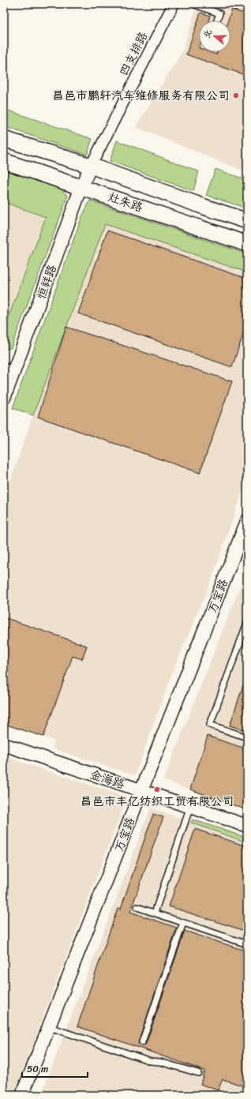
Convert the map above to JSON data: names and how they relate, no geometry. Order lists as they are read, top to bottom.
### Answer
{
  "streets": {
    "main road": ["灶朱路"],
    "street": [
      "四支排路",
      "恒祥路",
      "万宝路",
      "金海路"
    ]
  },
  "crossings": [
    ["四支排路", "灶朱路"],
    ["四支排路", "恒祥路"],
    ["灶朱路", "恒祥路"],
    ["万宝路", "金海路"]
  ],
  "places": ["昌邑市鹏轩汽车维修服务有限公司", "昌邑市丰亿纺织工贸有限公司"],
  "scale_bar": "50 m",
  "north": "left"
}
